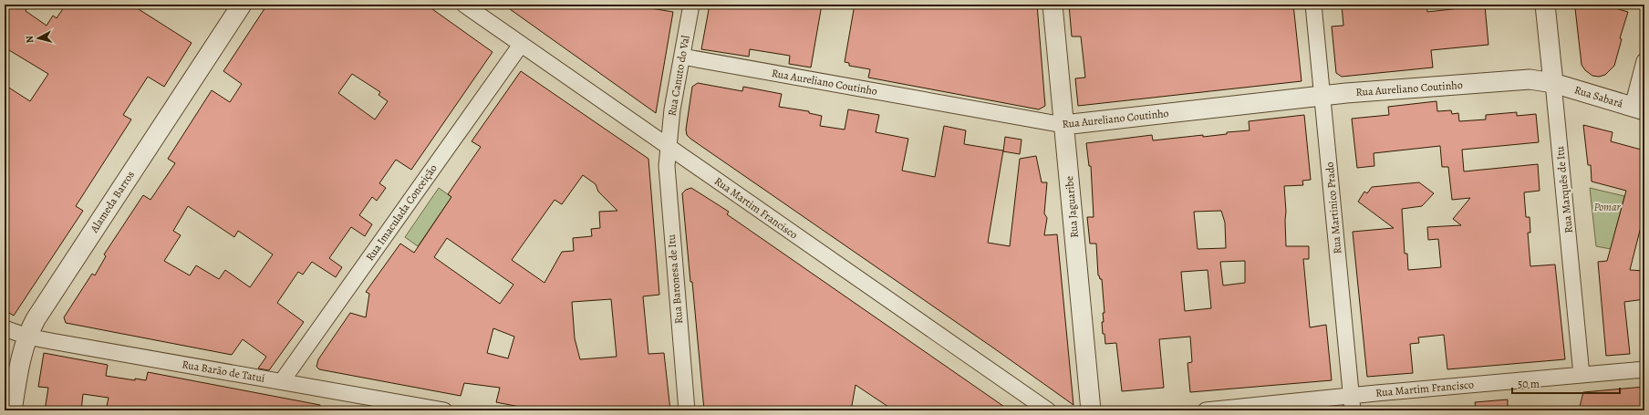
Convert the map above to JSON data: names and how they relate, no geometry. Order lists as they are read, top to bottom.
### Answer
{
  "streets": {
    "street": [
      "Rua Canuto do Val",
      "Rua Aureliano Coutinho",
      "Rua Sabará",
      "Rua Marquês de Itu",
      "Alameda Barros",
      "Rua Jaguaribe",
      "Rua Martim Francisco",
      "Rua Martinico Prado",
      "Rua Imaculada Conceição",
      "Rua Baronesa de Itu",
      "Rua Barão de Tatuí"
    ]
  },
  "crossings": [
    ["Rua Canuto do Val", "Rua Aureliano Coutinho"],
    ["Rua Canuto do Val", "Rua Martim Francisco"],
    ["Rua Canuto do Val", "Rua Baronesa de Itu"],
    ["Rua Aureliano Coutinho", "Rua Sabará"],
    ["Rua Aureliano Coutinho", "Rua Marquês de Itu"],
    ["Rua Aureliano Coutinho", "Rua Jaguaribe"],
    ["Rua Aureliano Coutinho", "Rua Martinico Prado"],
    ["Rua Sabará", "Rua Marquês de Itu"],
    ["Rua Marquês de Itu", "Rua Martim Francisco"],
    ["Alameda Barros", "Rua Barão de Tatuí"],
    ["Rua Martim Francisco", "Rua Martinico Prado"],
    ["Rua Martim Francisco", "Rua Imaculada Conceição"],
    ["Rua Martim Francisco", "Rua Baronesa de Itu"],
    ["Rua Imaculada Conceição", "Rua Barão de Tatuí"]
  ],
  "parks": ["Pomar"],
  "scale_bar": "50 m",
  "north": "left"
}
